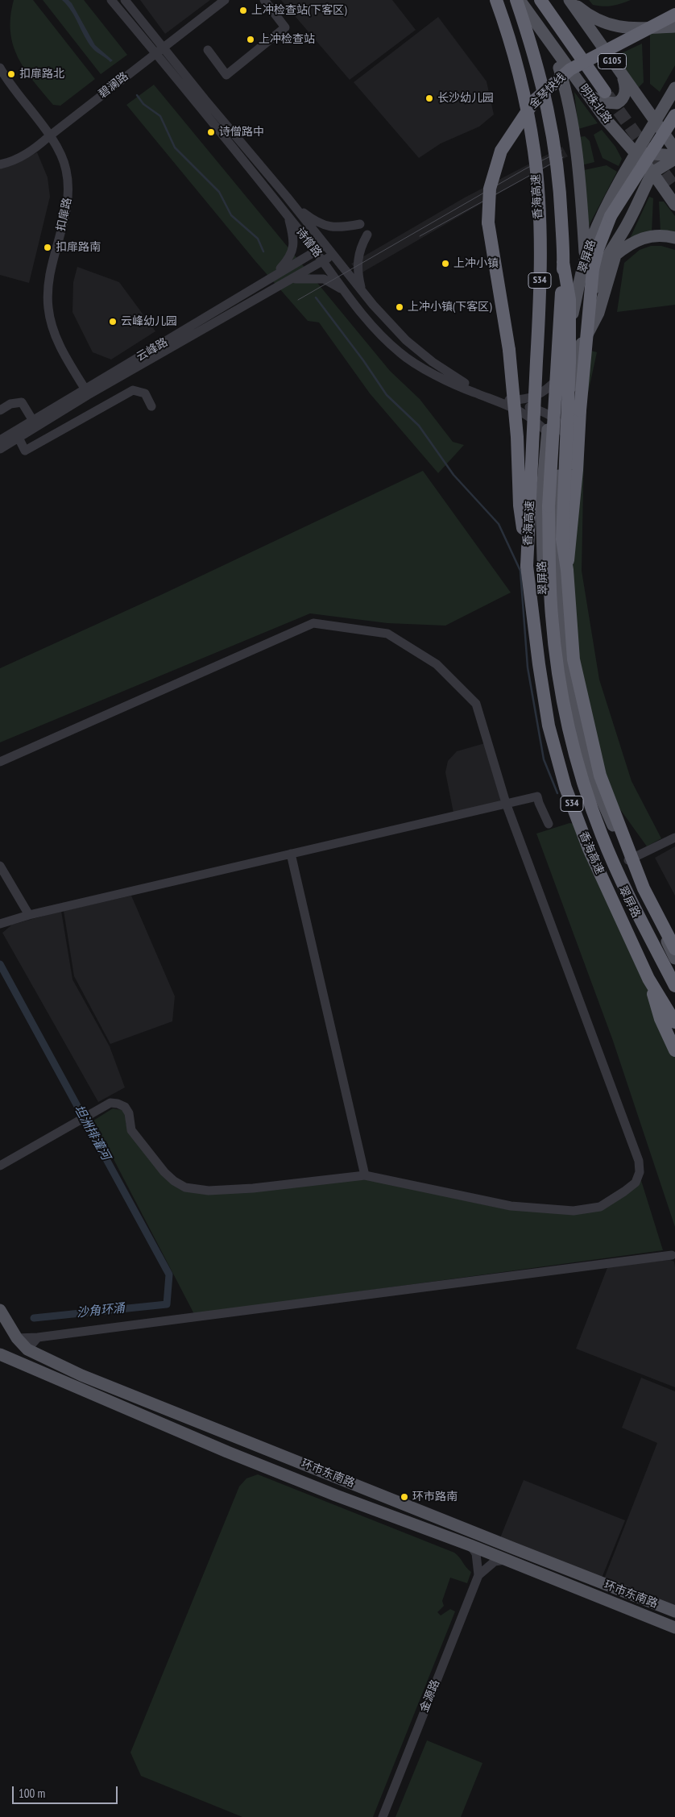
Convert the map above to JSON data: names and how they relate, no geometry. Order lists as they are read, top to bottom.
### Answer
{
  "streets": {
    "highway": [
      "G105",
      "金琴快线",
      "明珠北路",
      "香海高速",
      "S34"
    ],
    "main road": ["翠屏路", "环市东南路"],
    "street": [
      "碧澜路",
      "扣扉路",
      "诗僧路",
      "云峰路",
      "金源路"
    ]
  },
  "crossings": [
    ["G105", "翠屏路"],
    ["碧澜路", "扣扉路"],
    ["碧澜路", "诗僧路"],
    ["金琴快线", "香海高速"],
    ["明珠北路", "香海高速"],
    ["明珠北路", "翠屏路"],
    ["扣扉路", "云峰路"],
    ["诗僧路", "翠屏路"],
    ["诗僧路", "云峰路"]
  ],
  "water": ["坦洲排灌河", "沙角环涌"],
  "places": [
    "上冲检查站(下客区)",
    "上冲检查站",
    "扣扉路北",
    "长沙幼儿园",
    "诗僧路中",
    "扣扉路南",
    "上冲小镇",
    "上冲小镇(下客区)",
    "云峰幼儿园",
    "环市路南"
  ],
  "scale_bar": "100 m"
}
